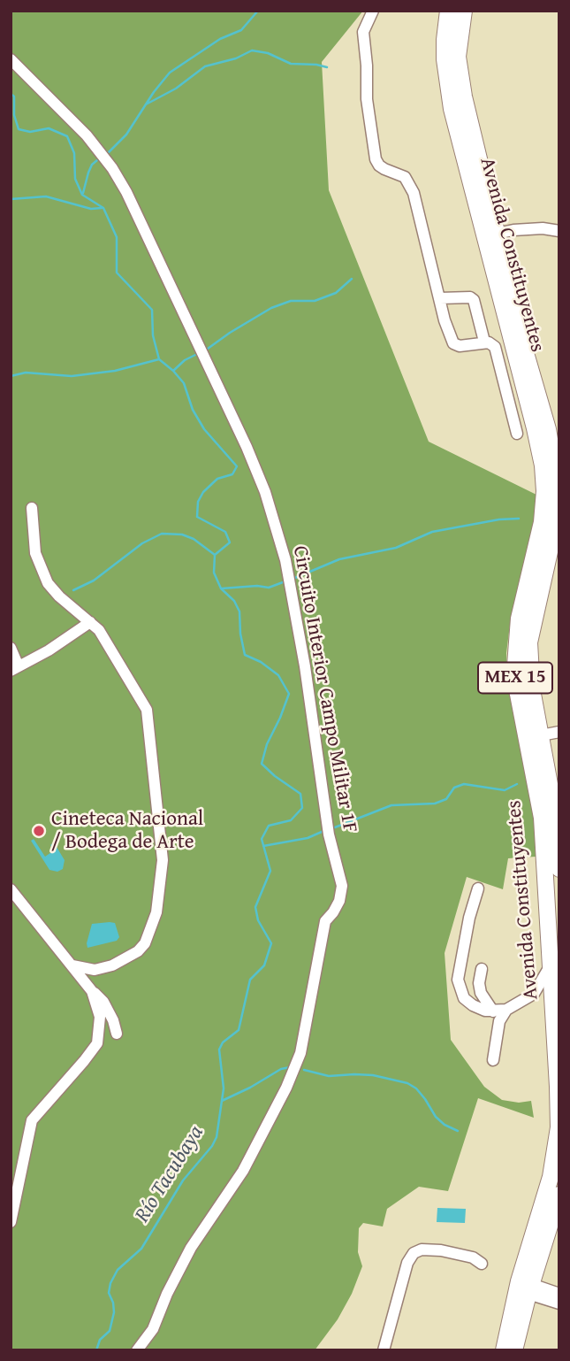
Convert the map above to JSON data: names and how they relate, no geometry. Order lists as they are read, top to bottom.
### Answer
{
  "streets": {
    "highway": ["Avenida Constituyentes", "MEX 15"],
    "street": ["Circuito Interior Campo Militar 1F"]
  },
  "water": ["Río Tacubaya"],
  "places": ["Cineteca Nacional / Bodega de Arte"]
}
